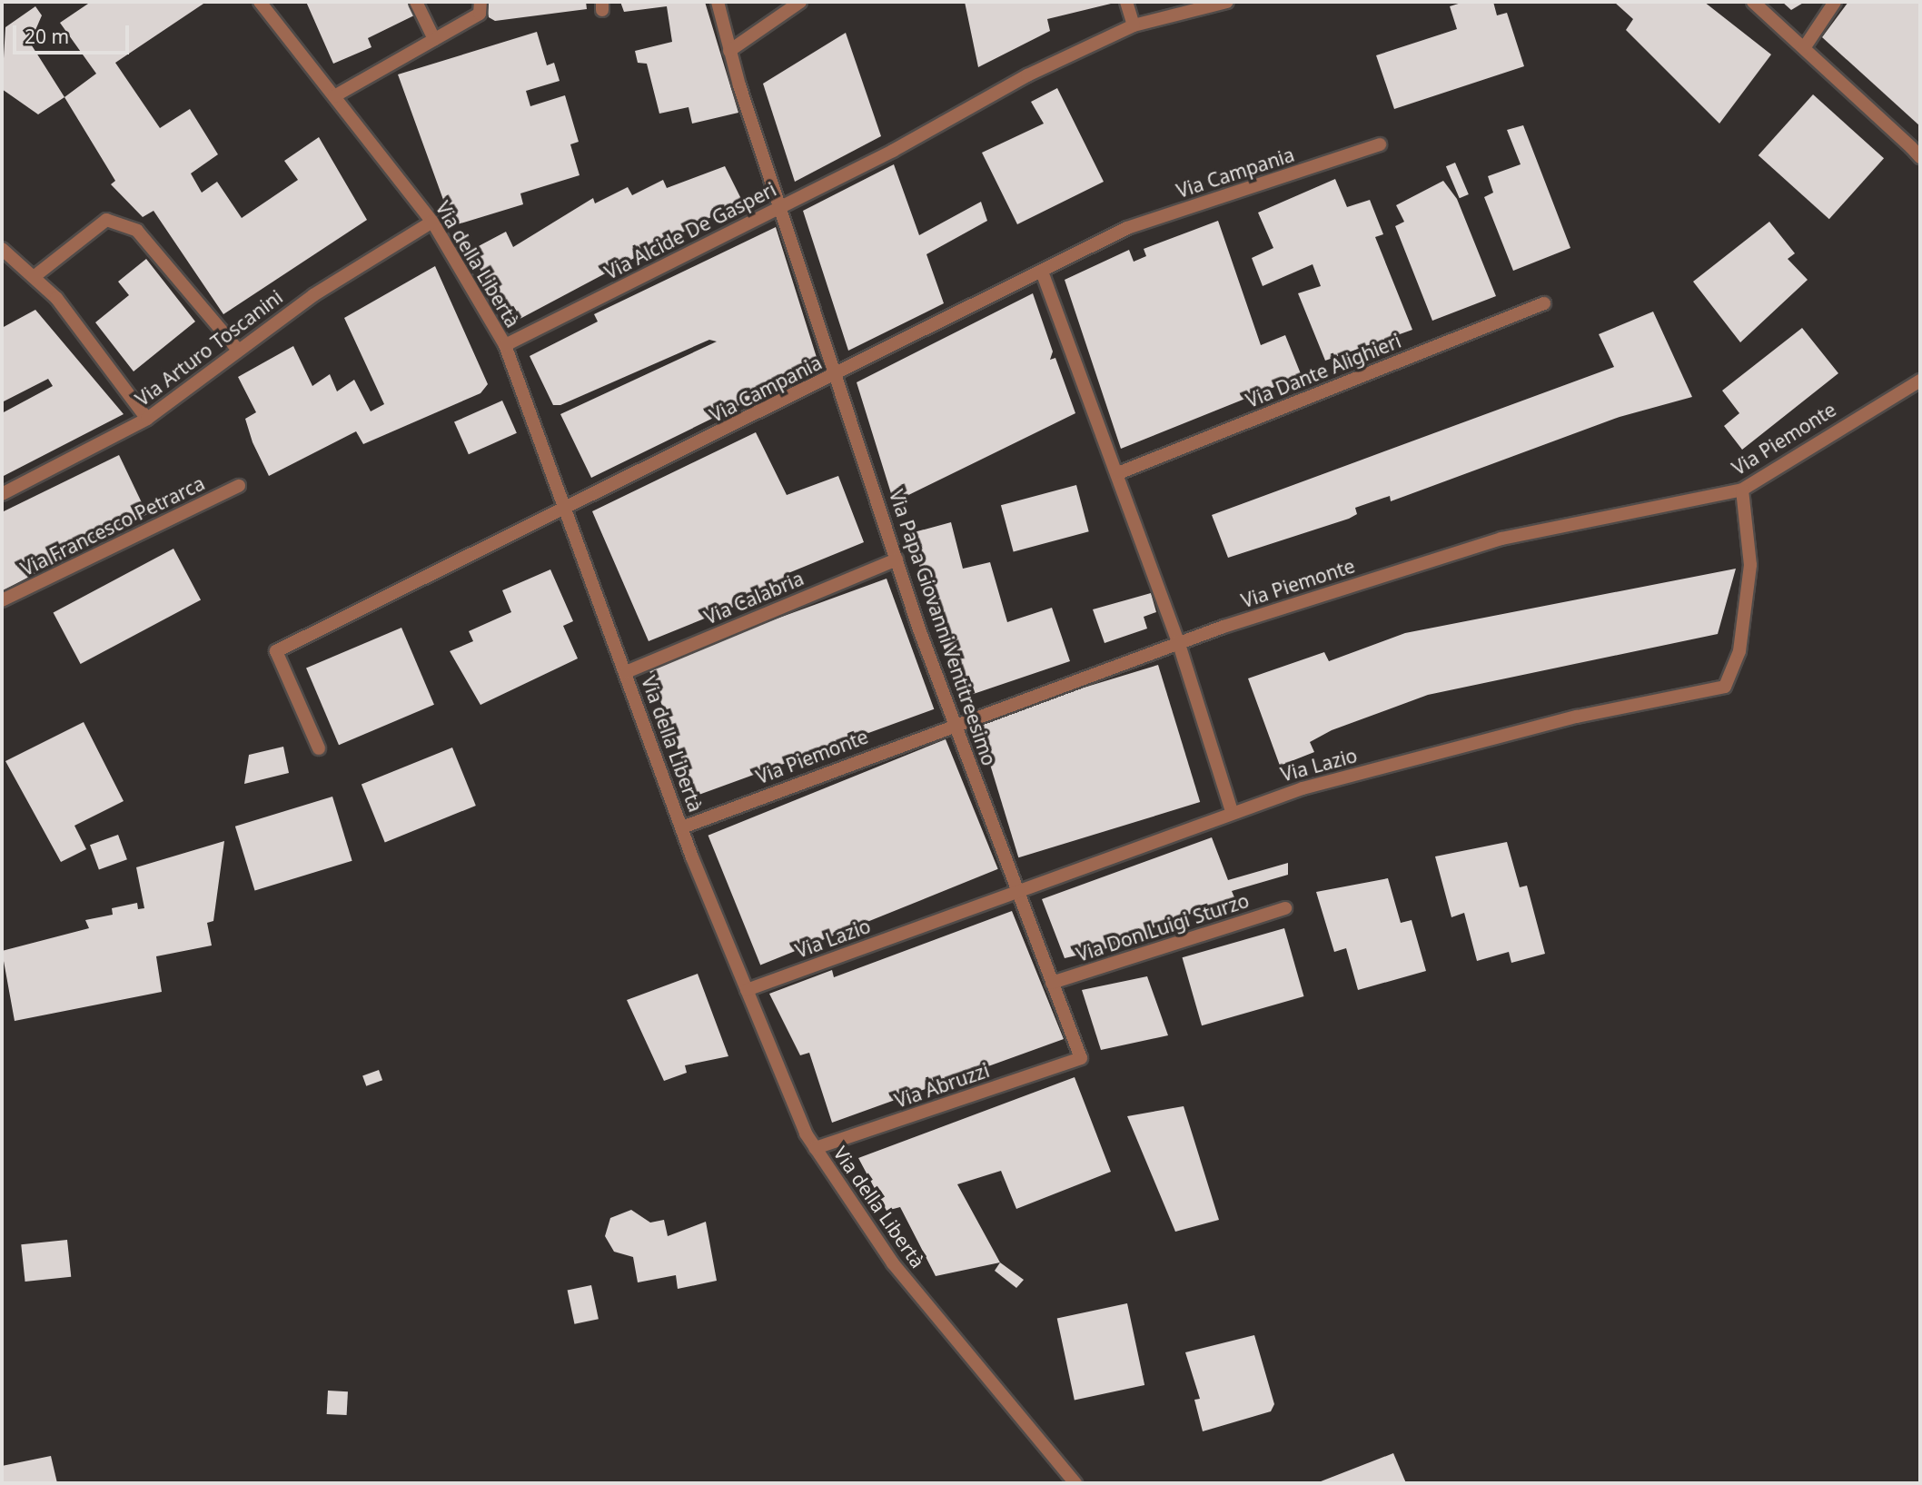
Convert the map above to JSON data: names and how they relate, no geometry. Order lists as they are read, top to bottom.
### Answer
{
  "streets": {
    "street": [
      "Via Campania",
      "Via Alcide De Gasperi",
      "Via della Libertà",
      "Via Arturo Toscanini",
      "Via Dante Alighieri",
      "Via Piemonte",
      "Via Francesco Petrarca",
      "Via Calabria",
      "Via Papa Giovanni Ventitreesimo",
      "Via Lazio",
      "Via Don Luigi Sturzo",
      "Via Abruzzi"
    ]
  },
  "crossings": [
    ["Via Campania", "Via della Libertà"],
    ["Via Campania", "Via Papa Giovanni Ventitreesimo"],
    ["Via Alcide De Gasperi", "Via della Libertà"],
    ["Via Alcide De Gasperi", "Via Papa Giovanni Ventitreesimo"],
    ["Via della Libertà", "Via Arturo Toscanini"],
    ["Via della Libertà", "Via Piemonte"],
    ["Via della Libertà", "Via Calabria"],
    ["Via della Libertà", "Via Lazio"],
    ["Via della Libertà", "Via Abruzzi"],
    ["Via Piemonte", "Via Papa Giovanni Ventitreesimo"],
    ["Via Piemonte", "Via Lazio"],
    ["Via Calabria", "Via Papa Giovanni Ventitreesimo"],
    ["Via Papa Giovanni Ventitreesimo", "Via Lazio"],
    ["Via Papa Giovanni Ventitreesimo", "Via Don Luigi Sturzo"],
    ["Via Papa Giovanni Ventitreesimo", "Via Abruzzi"]
  ],
  "scale_bar": "20 m"
}
